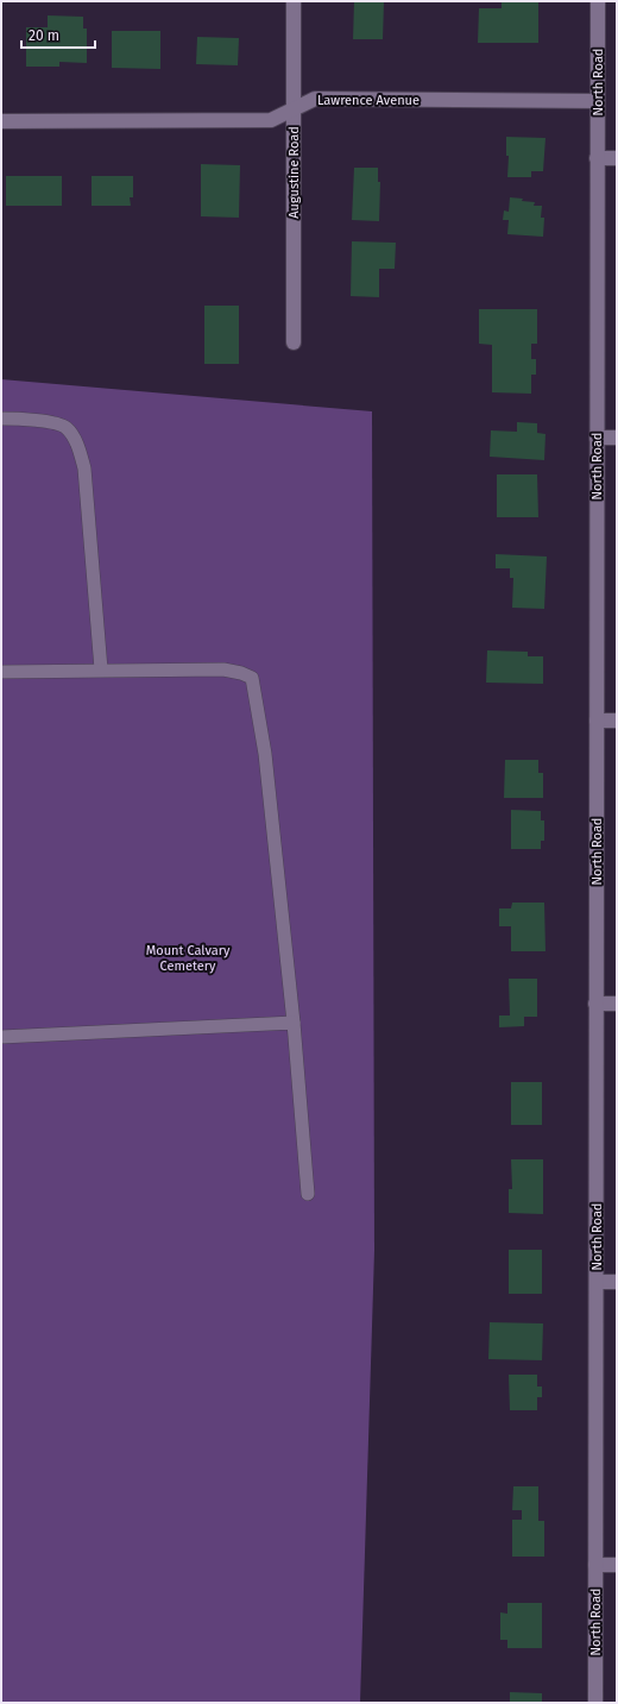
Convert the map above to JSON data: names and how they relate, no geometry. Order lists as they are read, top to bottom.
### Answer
{
  "streets": {
    "street": ["North Road", "Lawrence Avenue", "Augustine Road"]
  },
  "crossings": [
    ["North Road", "Lawrence Avenue"],
    ["Lawrence Avenue", "Augustine Road"]
  ],
  "parks": ["Mount Calvary Cemetery"],
  "scale_bar": "20 m"
}
